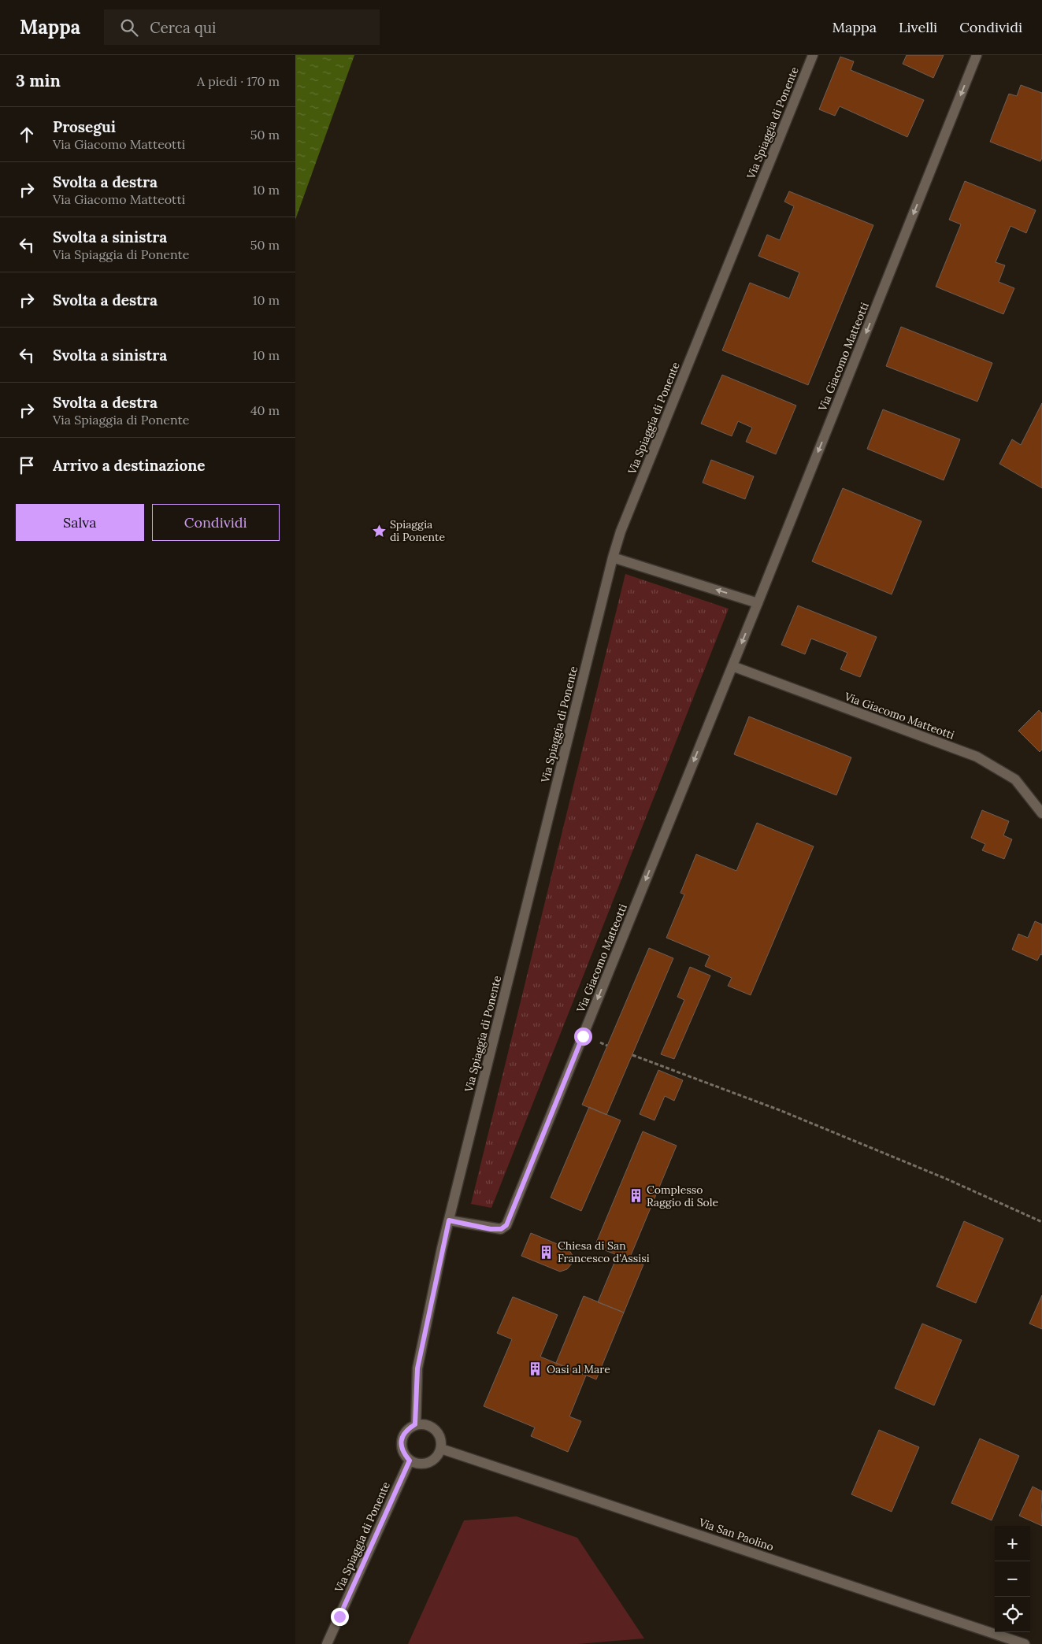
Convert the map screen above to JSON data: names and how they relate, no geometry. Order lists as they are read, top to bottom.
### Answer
{
  "streets": {
    "street": ["Via Spiaggia di Ponente", "Via Giacomo Matteotti", "Via San Paolino"]
  },
  "crossings": [
    ["Via Spiaggia di Ponente", "Via Giacomo Matteotti"],
    ["Via Spiaggia di Ponente", "Via San Paolino"]
  ],
  "one_way": ["Via Giacomo Matteotti"],
  "places": {
    "place": ["Spiaggia di Ponente"],
    "building": ["Complesso Raggio di Sole", "Chiesa di San Francesco d'Assisi", "Oasi al Mare"]
  },
  "page": {
    "header": "Mappa",
    "search": "Cerca qui",
    "nav": ["Mappa", "Livelli", "Condividi"],
    "heading": ["3 min", "A piedi · 170 m"],
    "list": [
      ["Prosegui", "Via Giacomo Matteotti", "50 m"],
      ["Svolta a destra", "Via Giacomo Matteotti", "10 m"],
      ["Svolta a sinistra", "Via Spiaggia di Ponente", "50 m"],
      ["Svolta a destra", "10 m"],
      ["Svolta a sinistra", "10 m"],
      ["Svolta a destra", "Via Spiaggia di Ponente", "40 m"],
      "Arrivo a destinazione"
    ],
    "buttons": ["Salva", "Condividi"],
    "map_buttons": ["+", "−"]
  }
}
